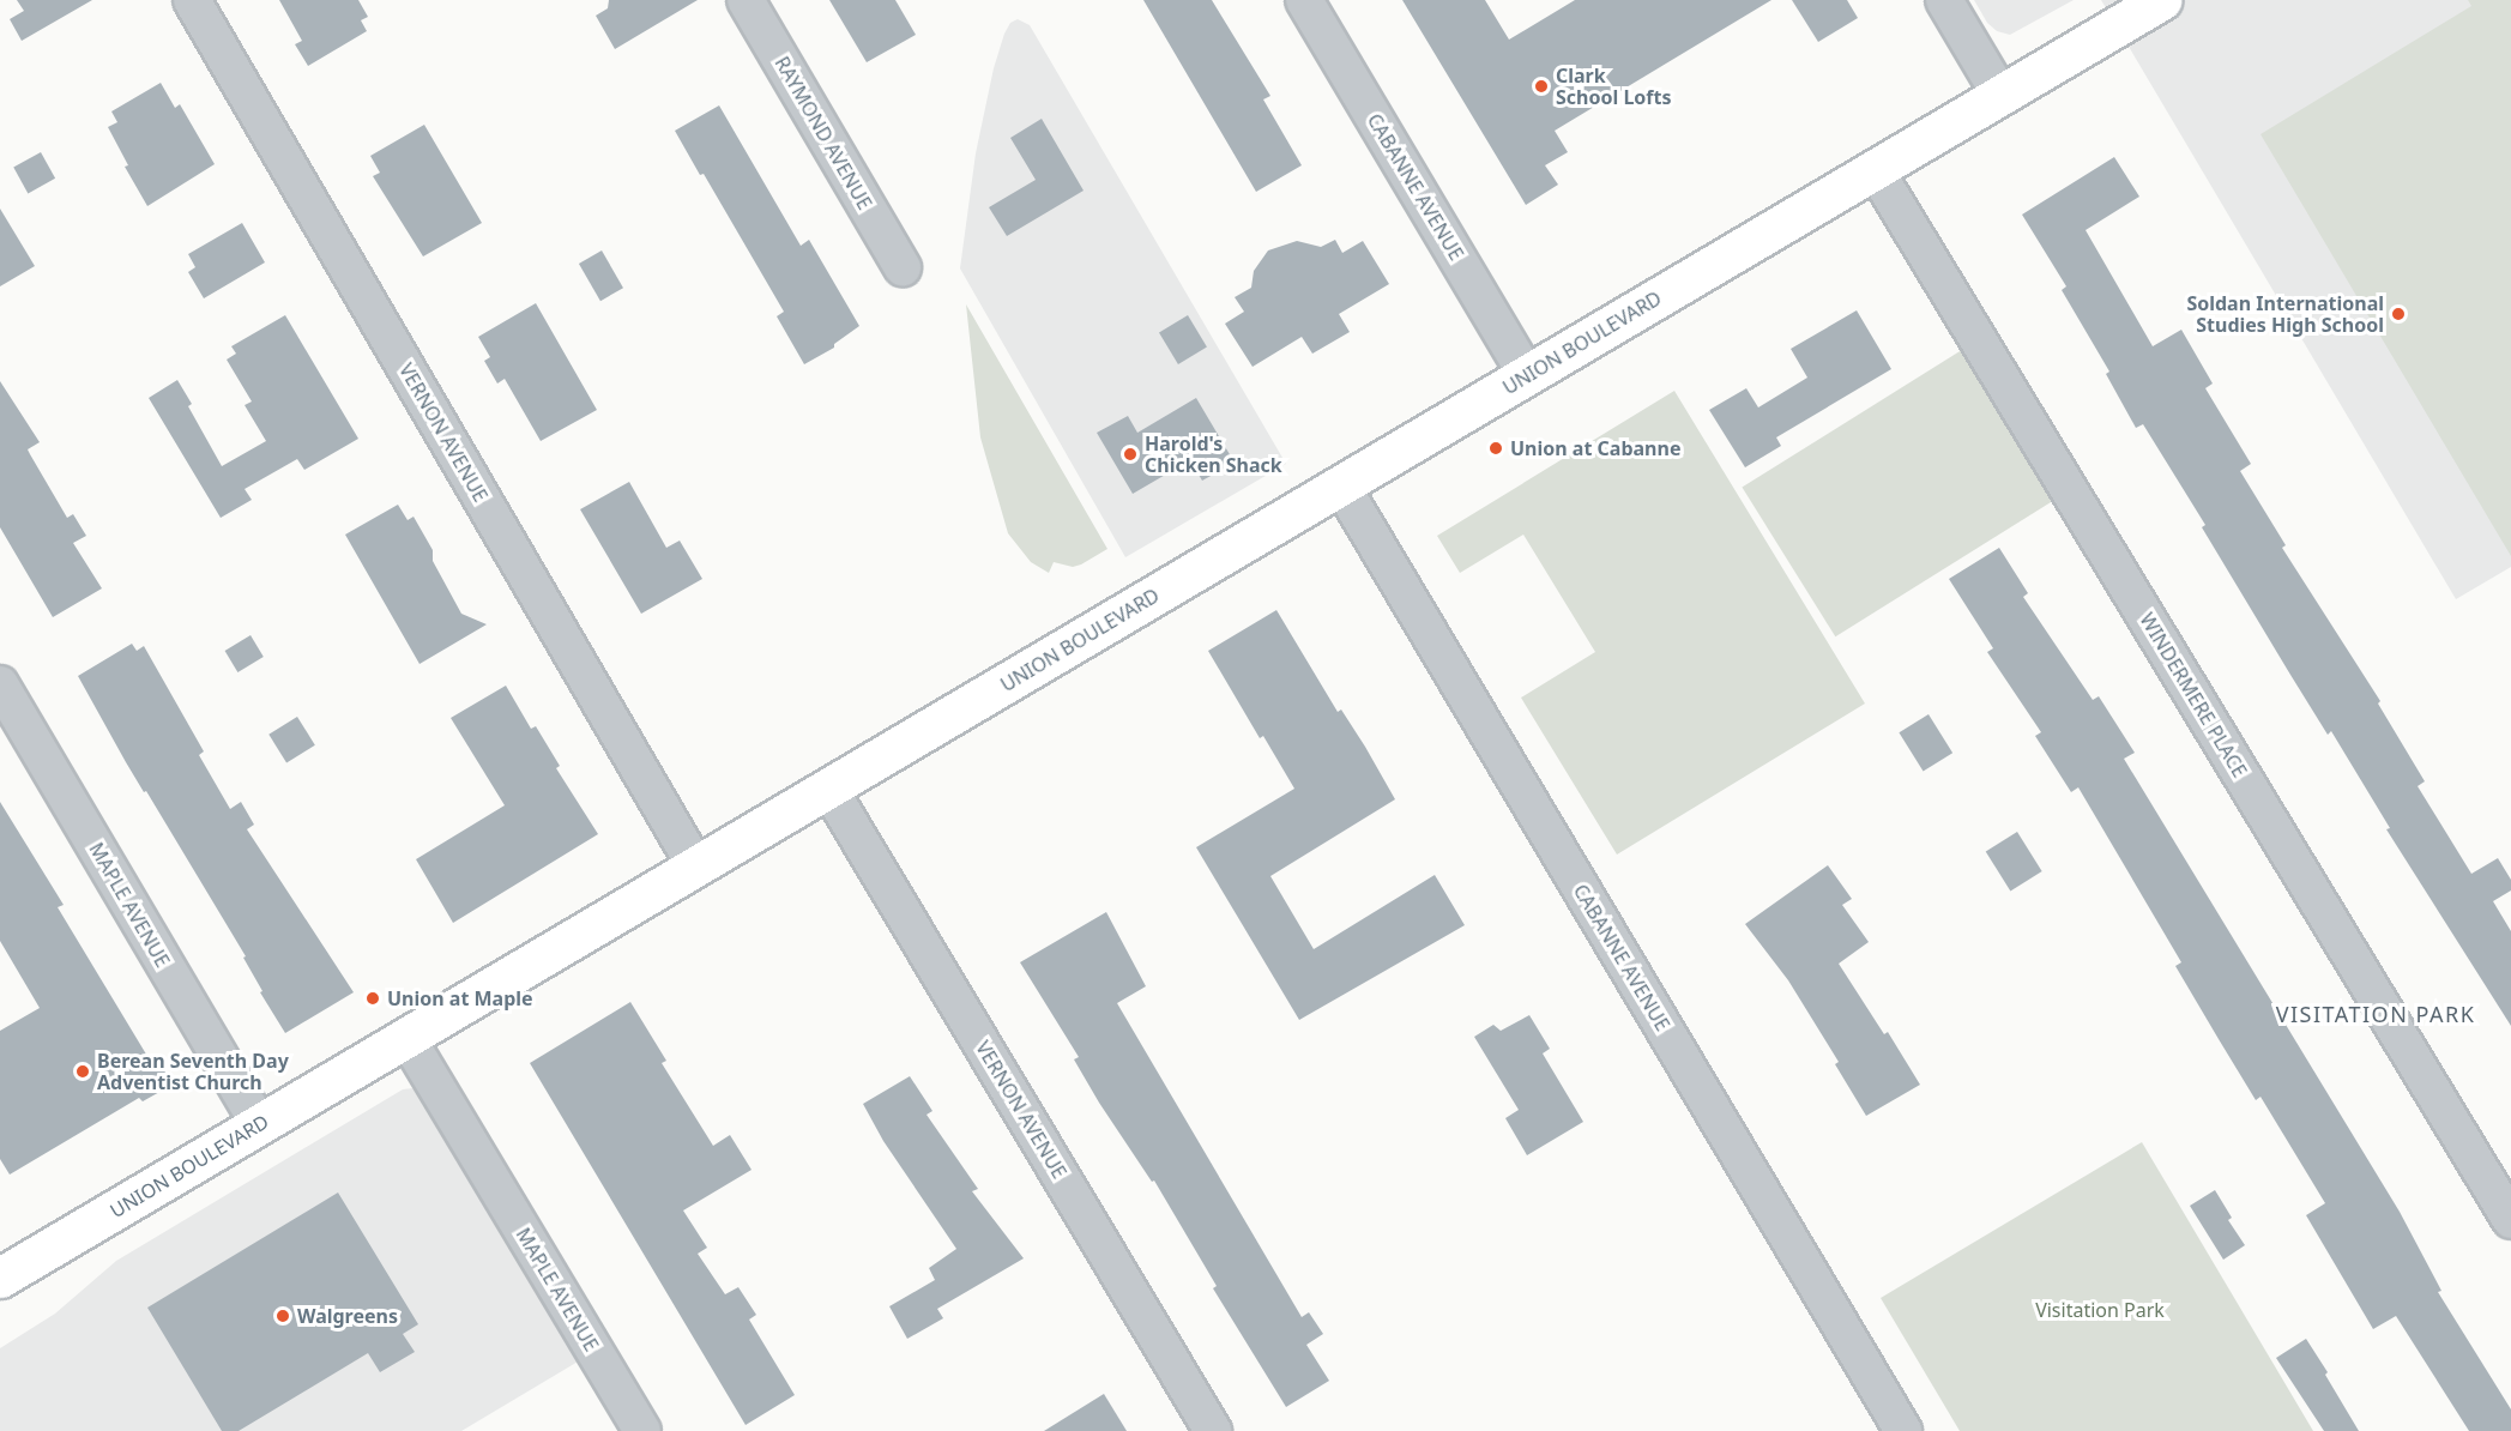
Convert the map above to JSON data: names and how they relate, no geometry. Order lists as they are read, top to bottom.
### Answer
{
  "streets": {
    "main road": ["UNION BOULEVARD"],
    "street": [
      "RAYMOND AVENUE",
      "CABANNE AVENUE",
      "VERNON AVENUE",
      "WINDERMERE PLACE",
      "MAPLE AVENUE"
    ]
  },
  "crossings": [
    ["CABANNE AVENUE", "UNION BOULEVARD"],
    ["UNION BOULEVARD", "VERNON AVENUE"],
    ["UNION BOULEVARD", "WINDERMERE PLACE"],
    ["UNION BOULEVARD", "MAPLE AVENUE"]
  ],
  "districts": ["VISITATION PARK"],
  "parks": ["Visitation Park"],
  "places": [
    "Clark School Lofts",
    "Soldan International Studies High School",
    "Union at Cabanne",
    "Harold's Chicken Shack",
    "Union at Maple",
    "Berean Seventh Day Adventist Church",
    "Walgreens"
  ]
}
